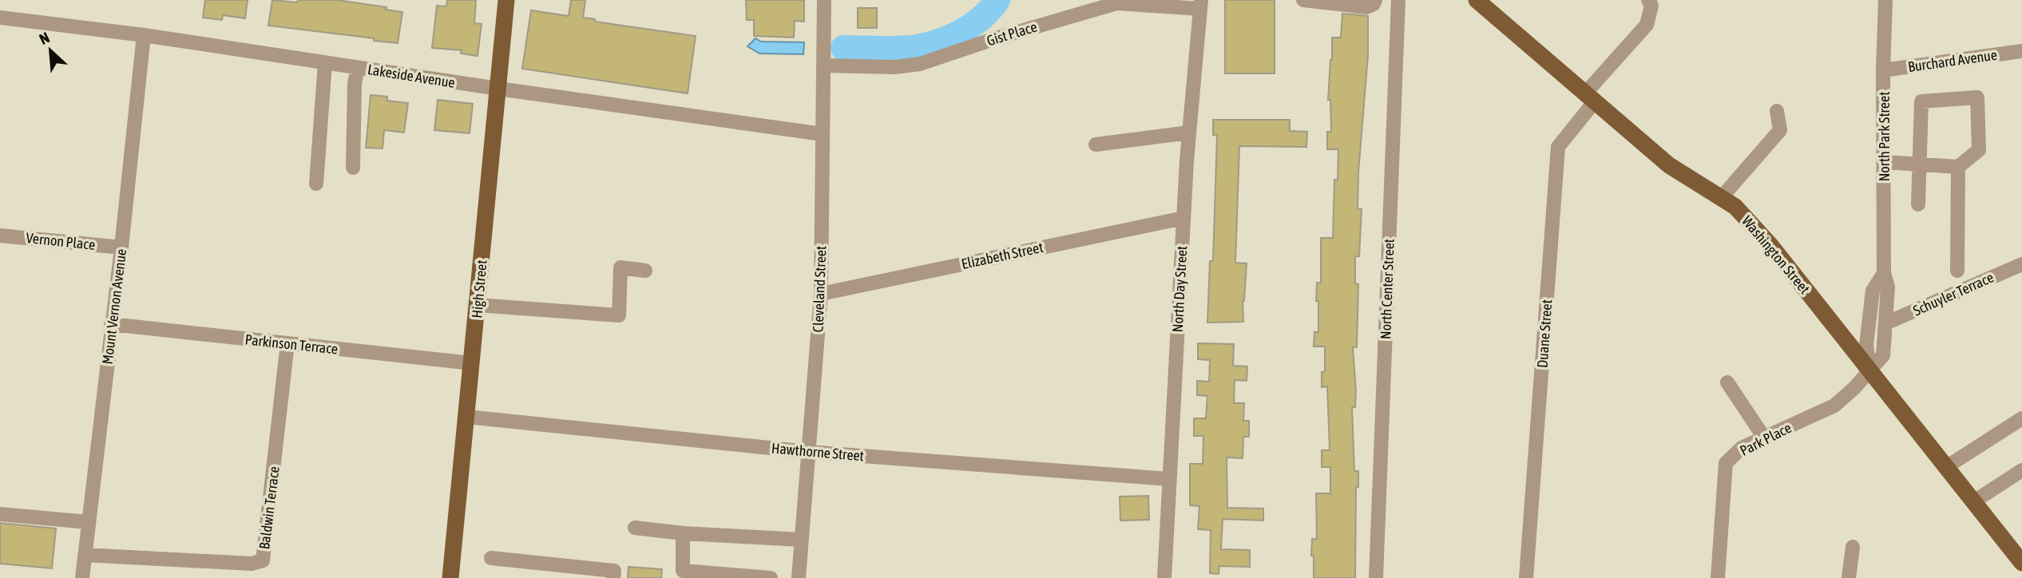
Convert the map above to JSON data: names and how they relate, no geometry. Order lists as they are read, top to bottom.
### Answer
{
  "streets": {
    "main road": ["Washington Street", "High Street"],
    "street": [
      "Gist Place",
      "Burchard Avenue",
      "Lakeside Avenue",
      "North Park Street",
      "Vernon Place",
      "Elizabeth Street",
      "Cleveland Street",
      "North Day Street",
      "North Center Street",
      "Schuyler Terrace",
      "Mount Vernon Avenue",
      "Duane Street",
      "Parkinson Terrace",
      "Park Place",
      "Hawthorne Street",
      "Baldwin Terrace"
    ]
  },
  "crossings": [
    ["Gist Place", "Cleveland Street"],
    ["Gist Place", "North Day Street"],
    ["Burchard Avenue", "North Park Street"],
    ["Lakeside Avenue", "High Street"],
    ["Lakeside Avenue", "Cleveland Street"],
    ["Lakeside Avenue", "Mount Vernon Avenue"],
    ["North Park Street", "Washington Street"],
    ["North Park Street", "Schuyler Terrace"],
    ["North Park Street", "Park Place"],
    ["Vernon Place", "Mount Vernon Avenue"],
    ["Washington Street", "Duane Street"],
    ["Washington Street", "Park Place"],
    ["Elizabeth Street", "Cleveland Street"],
    ["Elizabeth Street", "North Day Street"],
    ["High Street", "Parkinson Terrace"],
    ["High Street", "Hawthorne Street"],
    ["Cleveland Street", "Hawthorne Street"],
    ["North Day Street", "Hawthorne Street"],
    ["Mount Vernon Avenue", "Parkinson Terrace"],
    ["Mount Vernon Avenue", "Baldwin Terrace"],
    ["Parkinson Terrace", "Baldwin Terrace"]
  ],
  "north": "top left"
}
